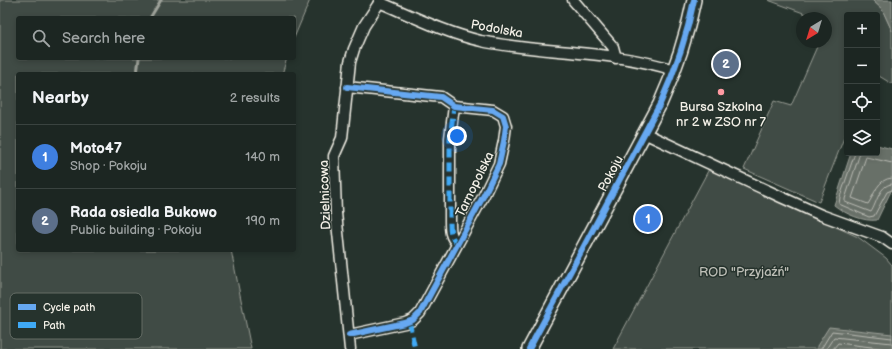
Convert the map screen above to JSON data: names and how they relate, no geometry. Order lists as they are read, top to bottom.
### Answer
{
  "streets": {
    "street": [
      "Podolska",
      "Pokoju",
      "Tarnopolska",
      "Dzielnicowa"
    ]
  },
  "crossings": [
    ["Podolska", "Pokoju"],
    ["Podolska", "Dzielnicowa"],
    ["Tarnopolska", "Dzielnicowa"]
  ],
  "parks": ["ROD \"Przyjaźń\""],
  "places": ["Bursa Szkolna nr 2 w ZSO nr 7"],
  "legend": ["Cycle path", "Path"],
  "north": "bottom left",
  "page": {
    "map_buttons": ["+", "−"],
    "search": "Search here",
    "pins": ["2", "1"],
    "heading": ["Nearby", "2 results"],
    "list": [
      {
        "mark": "1",
        "name": "Moto47",
        "note": "Shop · Pokoju",
        "value": "140 m"
      },
      {
        "mark": "2",
        "name": "Rada osiedla Bukowo",
        "note": "Public building · Pokoju",
        "value": "190 m"
      }
    ]
  }
}
